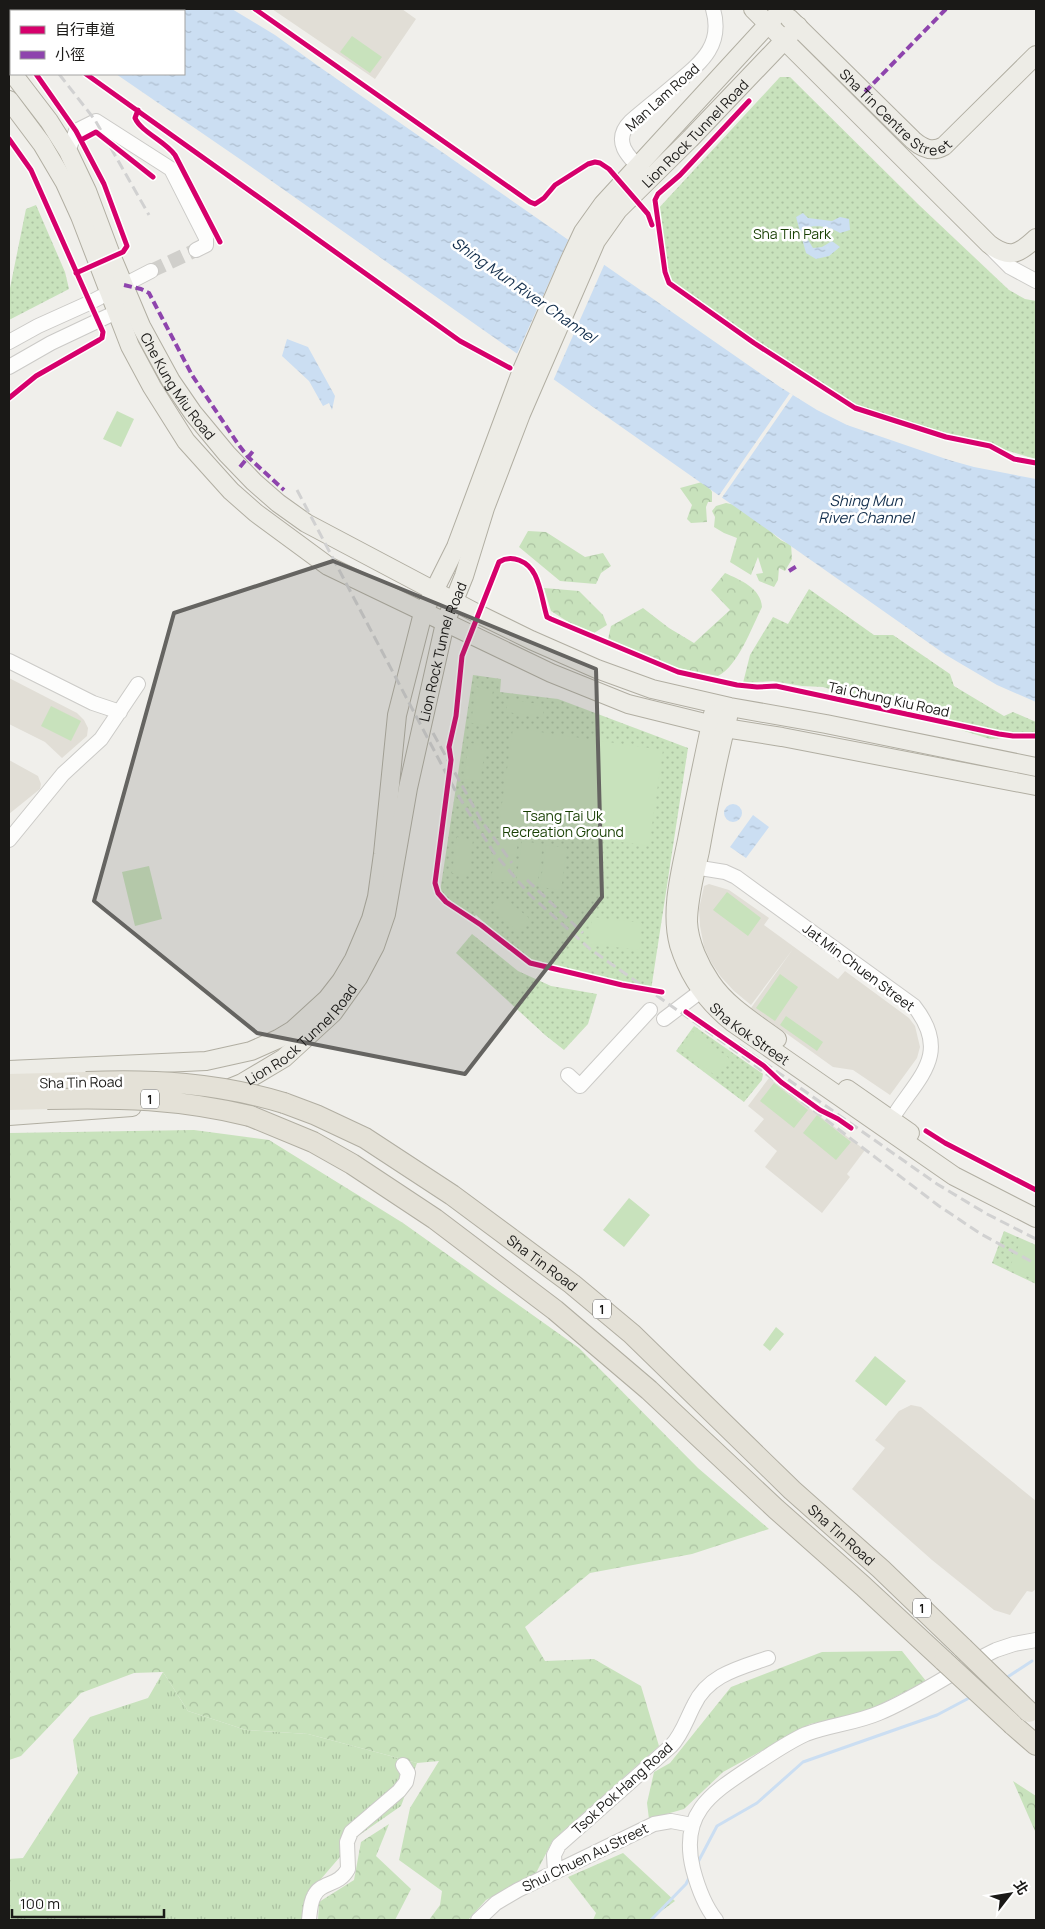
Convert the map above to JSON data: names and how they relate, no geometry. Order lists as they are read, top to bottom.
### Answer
{
  "streets": {
    "highway": ["Sha Tin Road", "1"],
    "main road": [
      "Sha Tin Centre Street",
      "Lion Rock Tunnel Road",
      "Che Kung Miu Road",
      "Sha Kok Street"
    ],
    "street": [
      "Man Lam Road",
      "Jat Min Chuen Street",
      "Tsok Pok Hang Road",
      "Shui Chuen Au Street"
    ],
    "cycle path": ["Tai Chung Kiu Road"]
  },
  "crossings": [
    ["Man Lam Road", "Lion Rock Tunnel Road"],
    ["Sha Tin Centre Street", "Lion Rock Tunnel Road"],
    ["Lion Rock Tunnel Road", "Che Kung Miu Road"],
    ["Jat Min Chuen Street", "Sha Kok Street"],
    ["Tsok Pok Hang Road", "Shui Chuen Au Street"]
  ],
  "water": ["Shing Mun River Channel"],
  "parks": ["Sha Tin Park", "Tsang Tai Uk Recreation Ground"],
  "legend": ["自行車道", "小徑"],
  "scale_bar": "100 m",
  "north": "top right"
}
